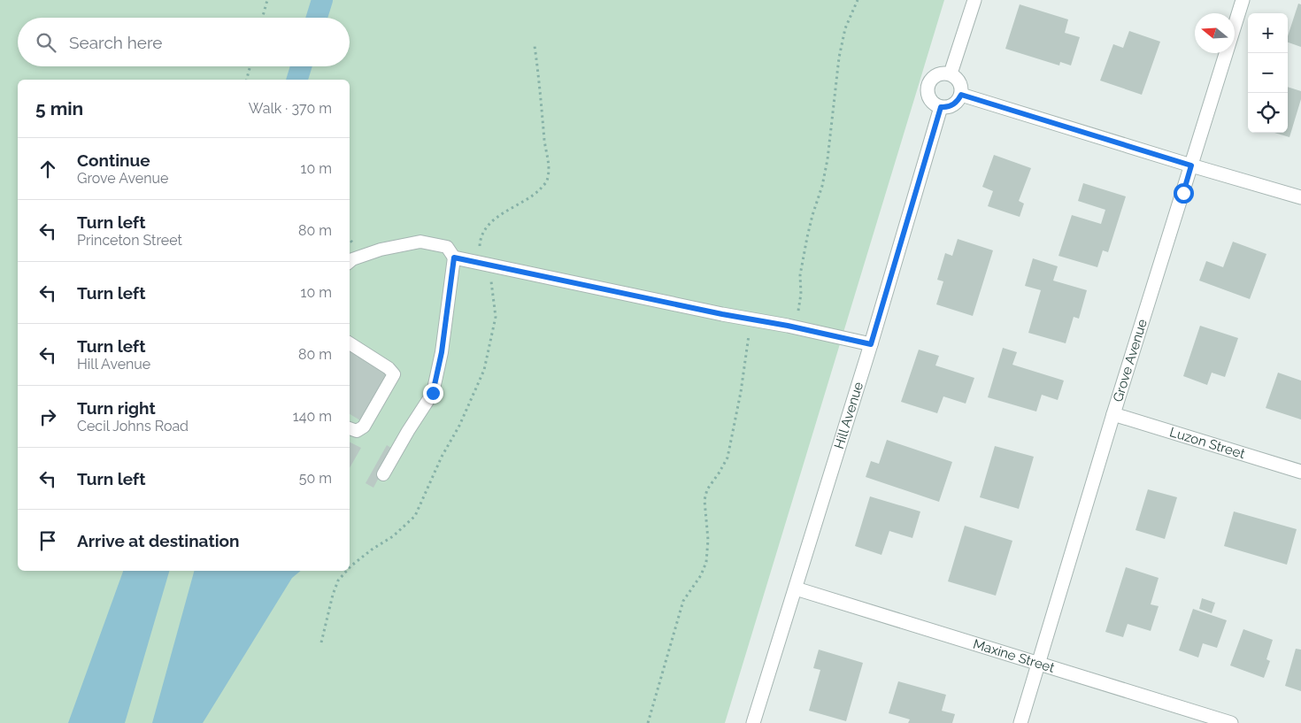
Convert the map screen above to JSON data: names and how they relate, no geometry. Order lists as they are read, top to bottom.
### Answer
{
  "streets": {
    "street": [
      "Grove Avenue",
      "Hill Avenue",
      "Luzon Street",
      "Maxine Street"
    ]
  },
  "crossings": [
    ["Grove Avenue", "Luzon Street"],
    ["Grove Avenue", "Maxine Street"],
    ["Hill Avenue", "Maxine Street"]
  ],
  "north": "left",
  "page": {
    "map_buttons": ["+", "−"],
    "search": "Search here",
    "heading": ["5 min", "Walk · 370 m"],
    "list": [
      ["Continue", "Grove Avenue", "10 m"],
      ["Turn left", "Princeton Street", "80 m"],
      ["Turn left", "10 m"],
      ["Turn left", "Hill Avenue", "80 m"],
      ["Turn right", "Cecil Johns Road", "140 m"],
      ["Turn left", "50 m"],
      "Arrive at destination"
    ]
  }
}
